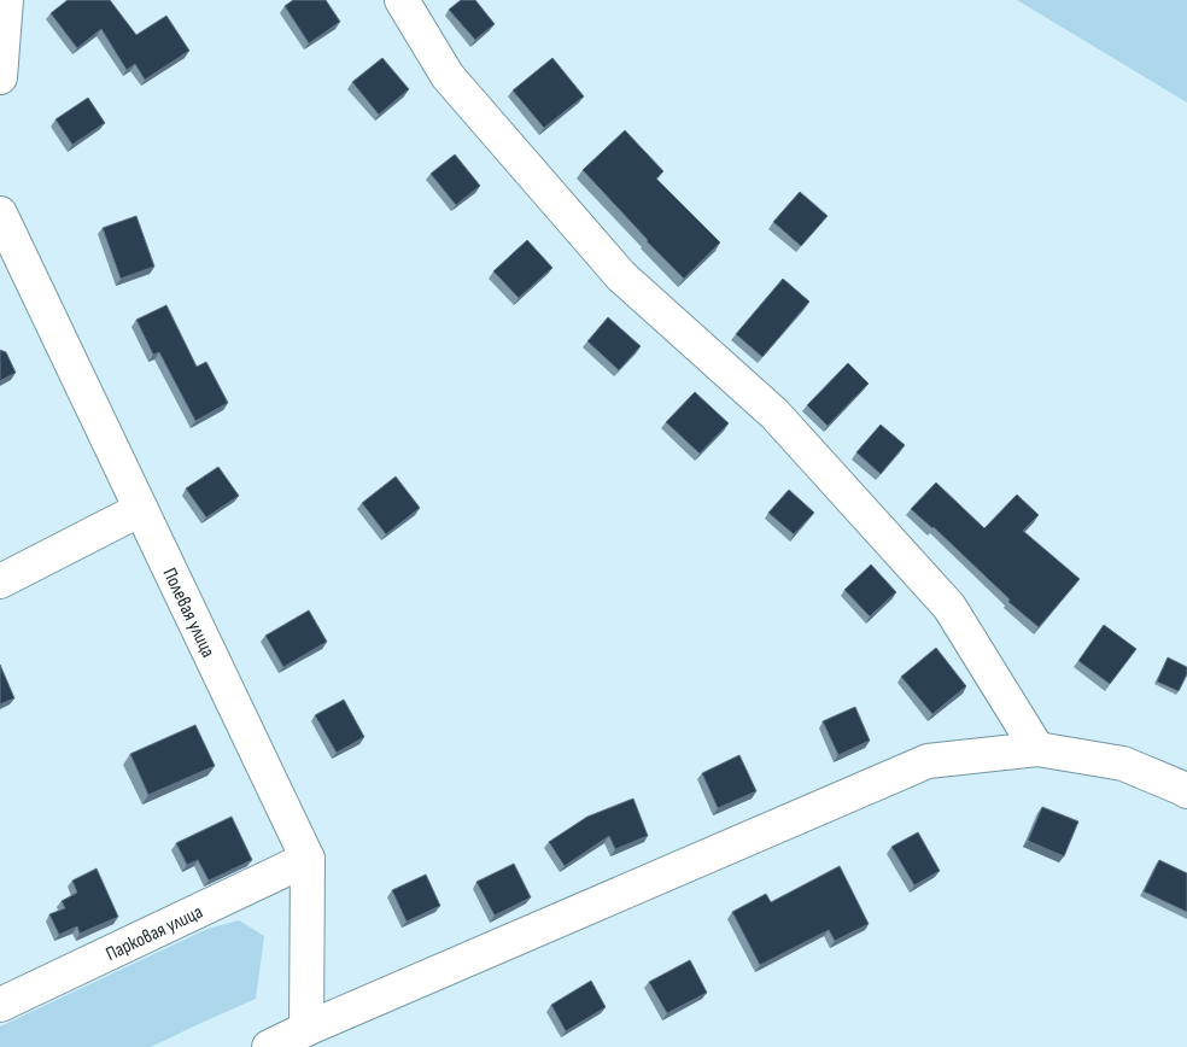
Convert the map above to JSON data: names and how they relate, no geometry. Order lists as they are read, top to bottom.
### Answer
{
  "streets": {
    "street": ["Полевая улица", "Парковая улица"]
  },
  "crossings": [
    ["Полевая улица", "Парковая улица"]
  ]
}
